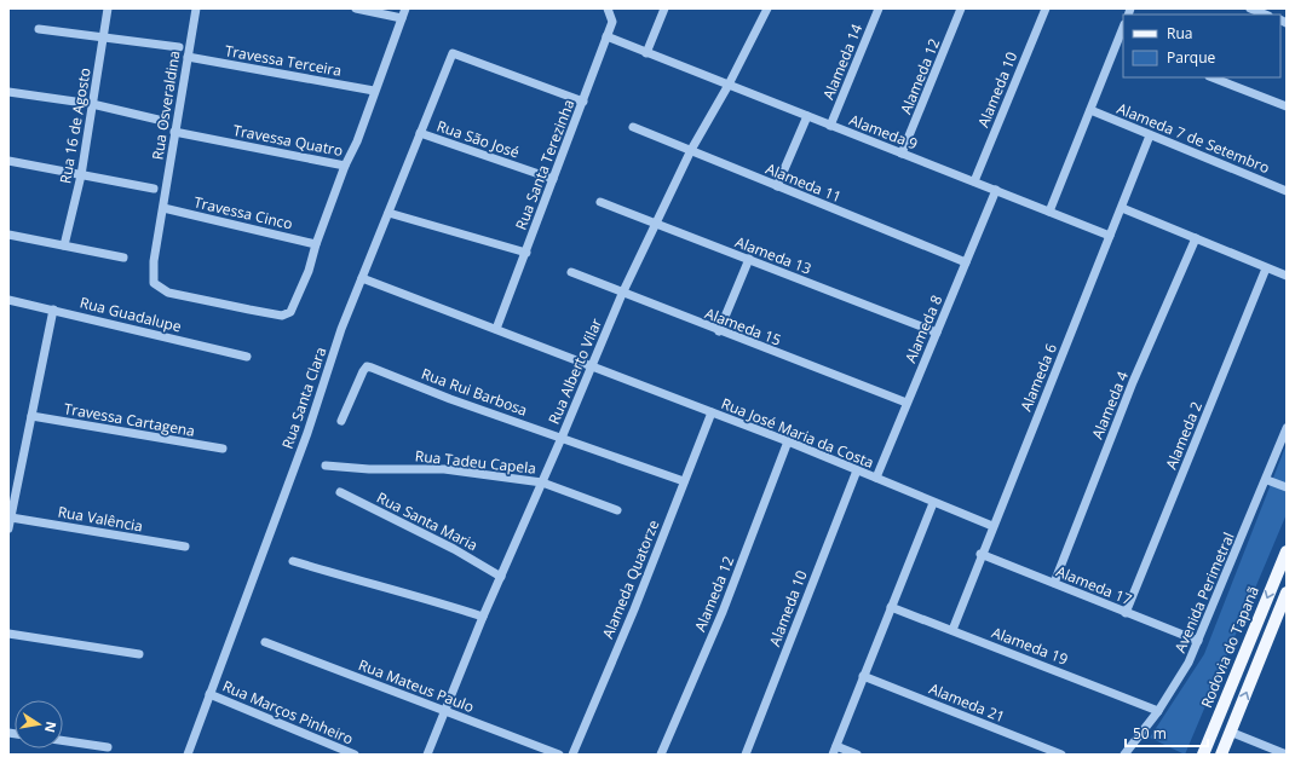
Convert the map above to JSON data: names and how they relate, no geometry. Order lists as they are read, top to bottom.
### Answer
{
  "streets": {
    "main road": ["Rodovia do Tapanã"],
    "street": [
      "Travessa Terceira",
      "Alameda 14",
      "Alameda 12",
      "Alameda 10",
      "Rua Osveraldina",
      "Rua 16 de Agosto",
      "Alameda 9",
      "Alameda 7 de Setembro",
      "Rua São José",
      "Travessa Quatro",
      "Rua Santa Terezinha",
      "Alameda 11",
      "Travessa Cinco",
      "Alameda 13",
      "Rua Guadalupe",
      "Alameda 15",
      "Alameda 8",
      "Rua Alberto Vilar",
      "Alameda 6",
      "Rua Rui Barbosa",
      "Rua Santa Clara",
      "Alameda 4",
      "Travessa Cartagena",
      "Rua José Maria da Costa",
      "Alameda 2",
      "Rua Tadeu Capela",
      "Rua Valência",
      "Rua Santa Maria",
      "Alameda Quatorze",
      "Alameda 17",
      "Avenida Perimetral",
      "Alameda 19",
      "Rua Mateus Paulo",
      "Alameda 21",
      "Rua Marços Pinheiro"
    ]
  },
  "crossings": [
    ["Travessa Terceira", "Rua Osveraldina"],
    ["Travessa Terceira", "Travessa Quatro"],
    ["Alameda 14", "Alameda 9"],
    ["Alameda 12", "Alameda 9"],
    ["Alameda 12", "Rua José Maria da Costa"],
    ["Alameda 10", "Alameda 9"],
    ["Alameda 10", "Rua José Maria da Costa"],
    ["Rua Osveraldina", "Travessa Quatro"],
    ["Rua Osveraldina", "Travessa Cinco"],
    ["Alameda 9", "Rua Santa Terezinha"],
    ["Alameda 9", "Alameda 8"],
    ["Alameda 9", "Rua Alberto Vilar"],
    ["Alameda 9", "Alameda 6"],
    ["Alameda 7 de Setembro", "Alameda 6"],
    ["Rua São José", "Rua Santa Terezinha"],
    ["Rua São José", "Rua Santa Clara"],
    ["Rua Santa Terezinha", "Rua Santa Clara"],
    ["Alameda 11", "Alameda 8"],
    ["Alameda 11", "Rua Alberto Vilar"],
    ["Alameda 13", "Alameda 8"],
    ["Alameda 13", "Rua Alberto Vilar"],
    ["Alameda 15", "Alameda 8"],
    ["Alameda 15", "Rua Alberto Vilar"],
    ["Alameda 8", "Rua José Maria da Costa"],
    ["Rua Alberto Vilar", "Rua Rui Barbosa"],
    ["Rua Alberto Vilar", "Rua José Maria da Costa"],
    ["Rua Alberto Vilar", "Rua Tadeu Capela"],
    ["Rua Alberto Vilar", "Rua Santa Maria"],
    ["Rua Alberto Vilar", "Rua Mateus Paulo"],
    ["Alameda 6", "Rua José Maria da Costa"],
    ["Alameda 6", "Alameda 17"],
    ["Alameda 6", "Alameda 19"],
    ["Rua Rui Barbosa", "Alameda Quatorze"],
    ["Rua Santa Clara", "Rua Marços Pinheiro"],
    ["Alameda 4", "Alameda 17"],
    ["Rua José Maria da Costa", "Alameda Quatorze"],
    ["Alameda 2", "Alameda 17"],
    ["Alameda 17", "Avenida Perimetral"],
    ["Avenida Perimetral", "Alameda 19"]
  ],
  "legend": ["Rua", "Parque"],
  "scale_bar": "50 m",
  "north": "right"
}
